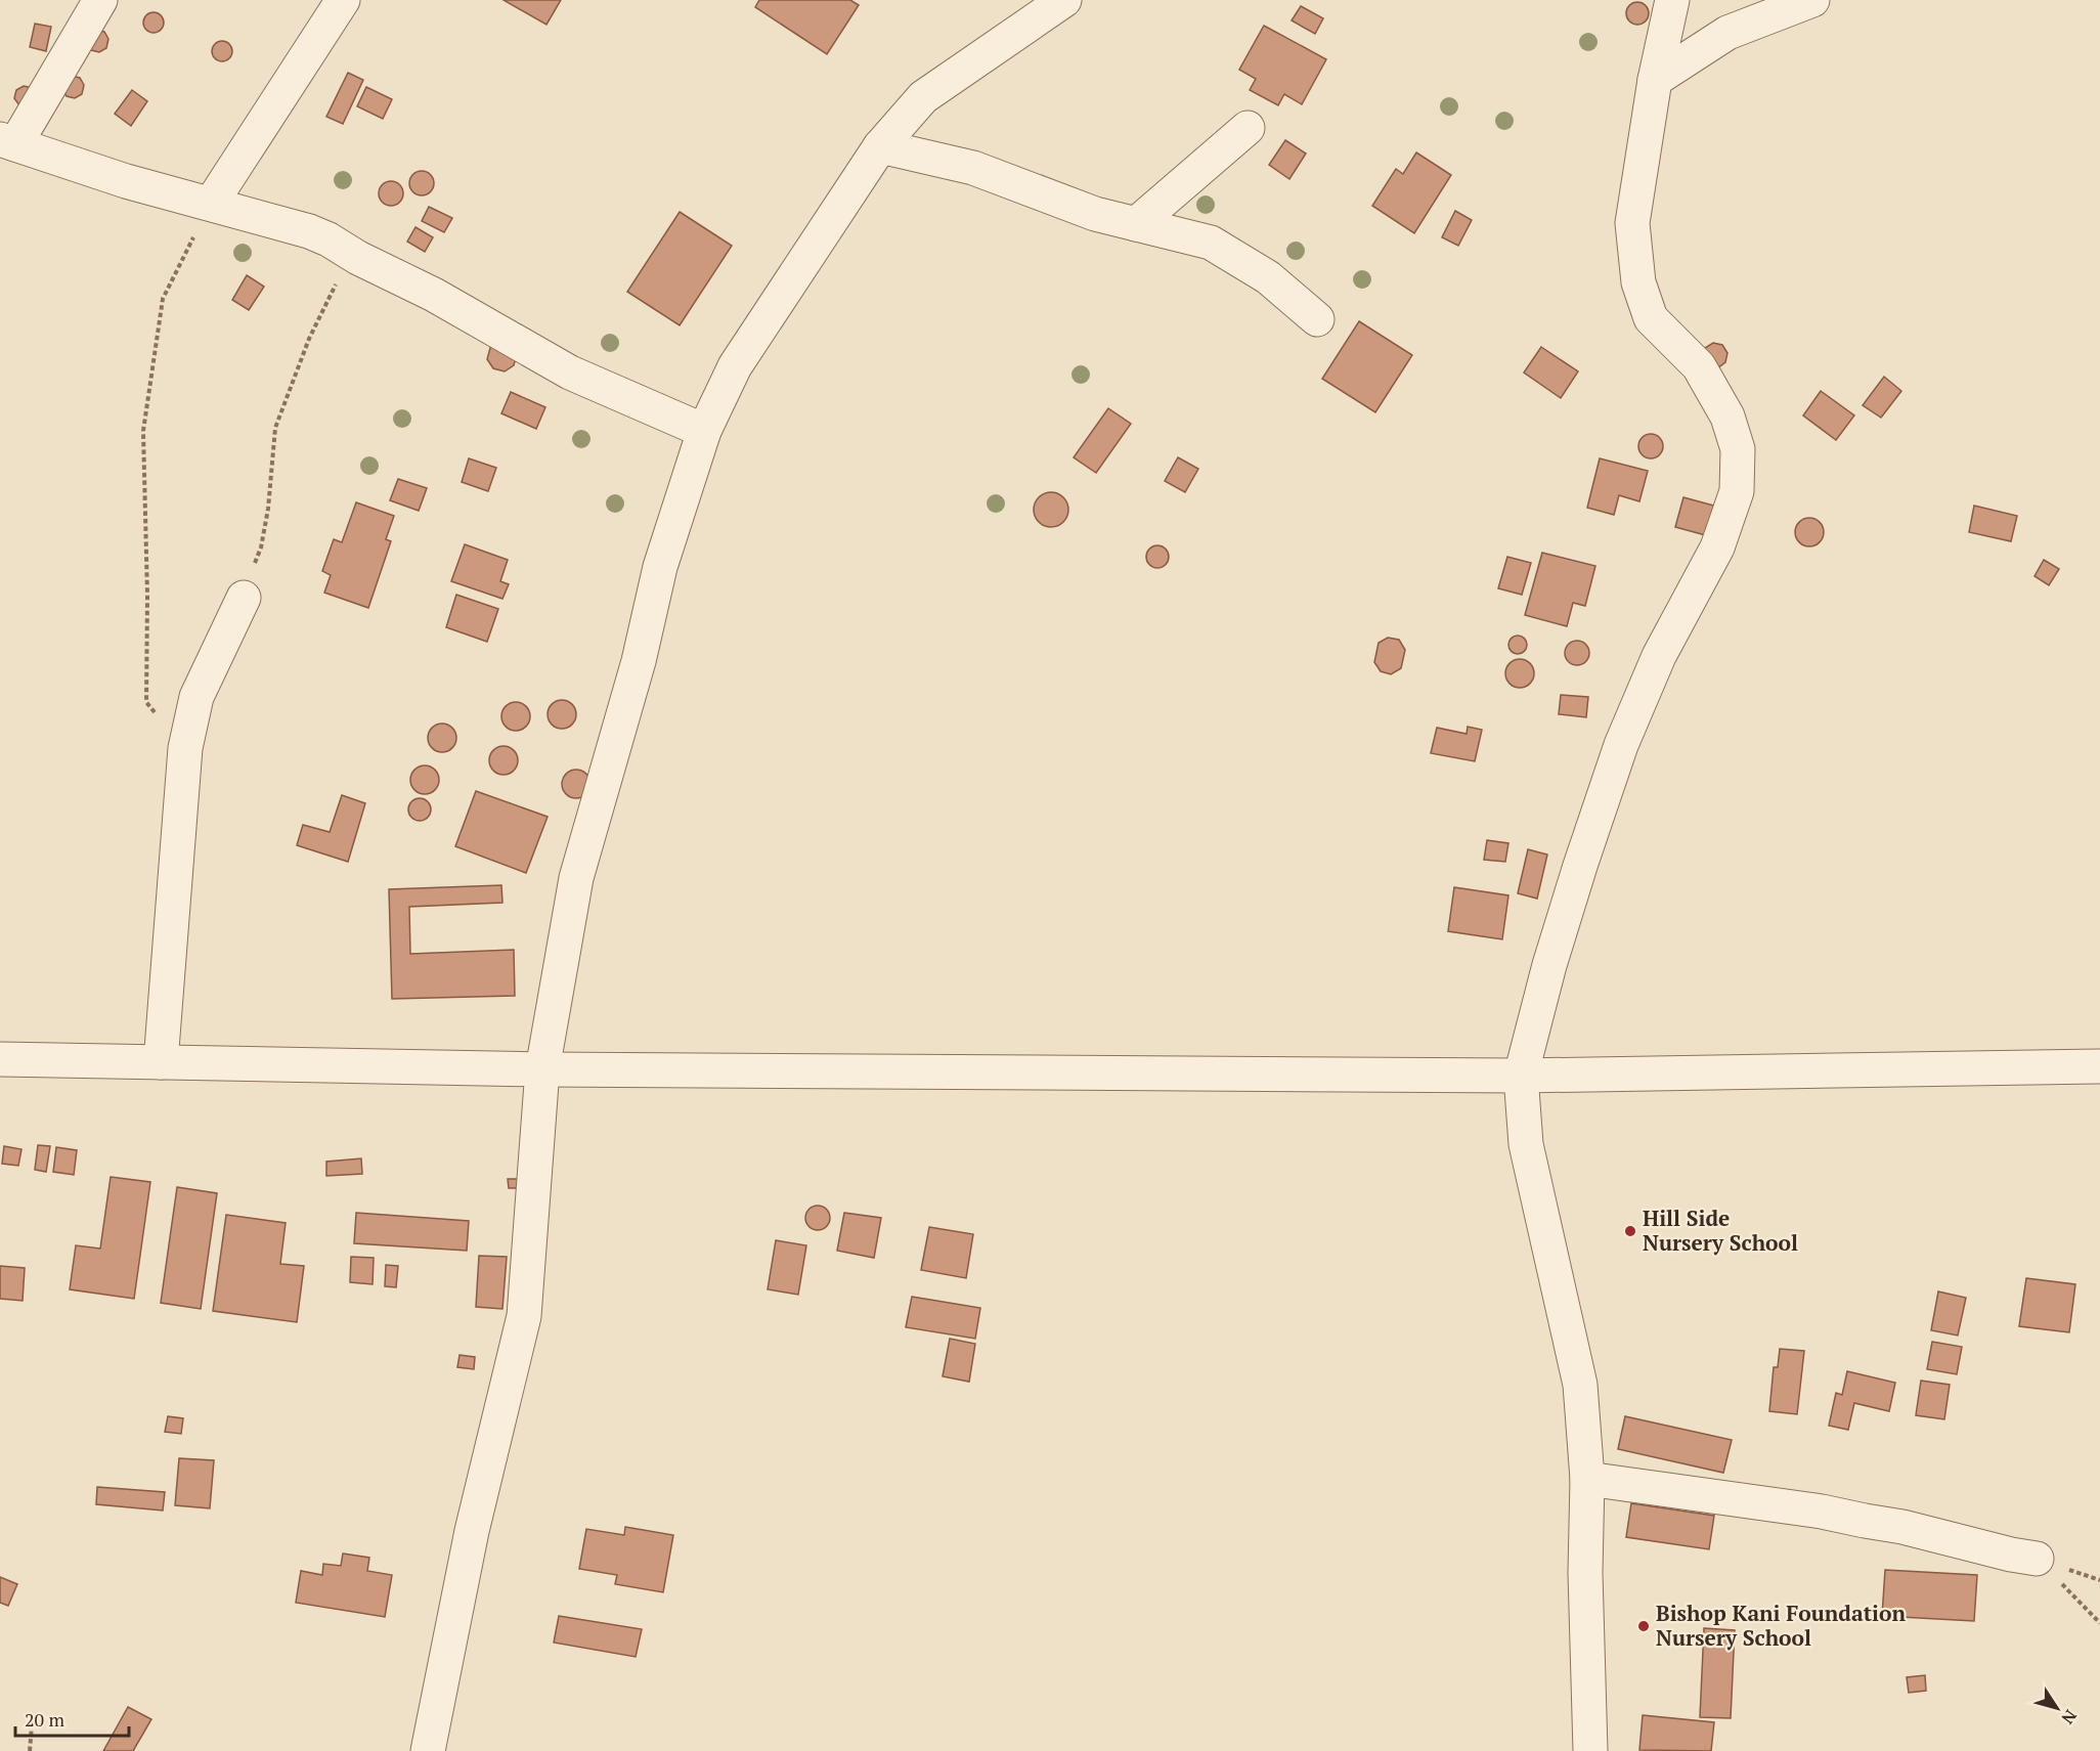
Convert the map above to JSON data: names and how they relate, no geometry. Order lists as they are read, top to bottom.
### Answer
{
  "places": ["Hill Side Nursery School", "Bishop Kani Foundation Nursery School"],
  "scale_bar": "20 m",
  "north": "bottom right"
}
